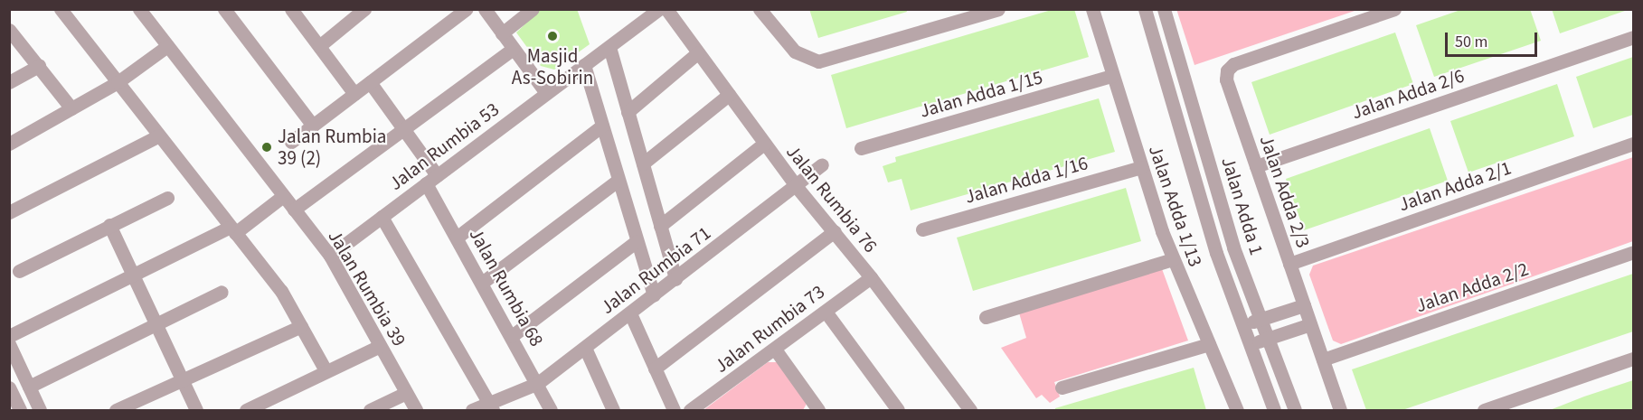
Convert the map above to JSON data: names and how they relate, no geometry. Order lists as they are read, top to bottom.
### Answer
{
  "streets": {
    "street": [
      "Jalan Adda 1/15",
      "Jalan Adda 2/6",
      "Jalan Rumbia 53",
      "Jalan Adda 1/16",
      "Jalan Adda 2/1",
      "Jalan Adda 2/3",
      "Jalan Rumbia 76",
      "Jalan Adda 1/13",
      "Jalan Adda 1",
      "Jalan Rumbia 71",
      "Jalan Rumbia 68",
      "Jalan Adda 2/2",
      "Jalan Rumbia 39",
      "Jalan Rumbia 73"
    ]
  },
  "crossings": [
    ["Jalan Adda 1/15", "Jalan Adda 1/13"],
    ["Jalan Adda 2/6", "Jalan Adda 2/3"],
    ["Jalan Rumbia 53", "Jalan Rumbia 68"],
    ["Jalan Rumbia 53", "Jalan Rumbia 39"],
    ["Jalan Adda 1/16", "Jalan Adda 1/13"],
    ["Jalan Adda 2/1", "Jalan Adda 2/3"],
    ["Jalan Adda 2/3", "Jalan Adda 2/2"],
    ["Jalan Rumbia 76", "Jalan Rumbia 71"],
    ["Jalan Rumbia 76", "Jalan Rumbia 73"],
    ["Jalan Rumbia 71", "Jalan Rumbia 68"]
  ],
  "places": ["Masjid As-Sobirin", "Jalan Rumbia 39 (2)"],
  "scale_bar": "50 m"
}
